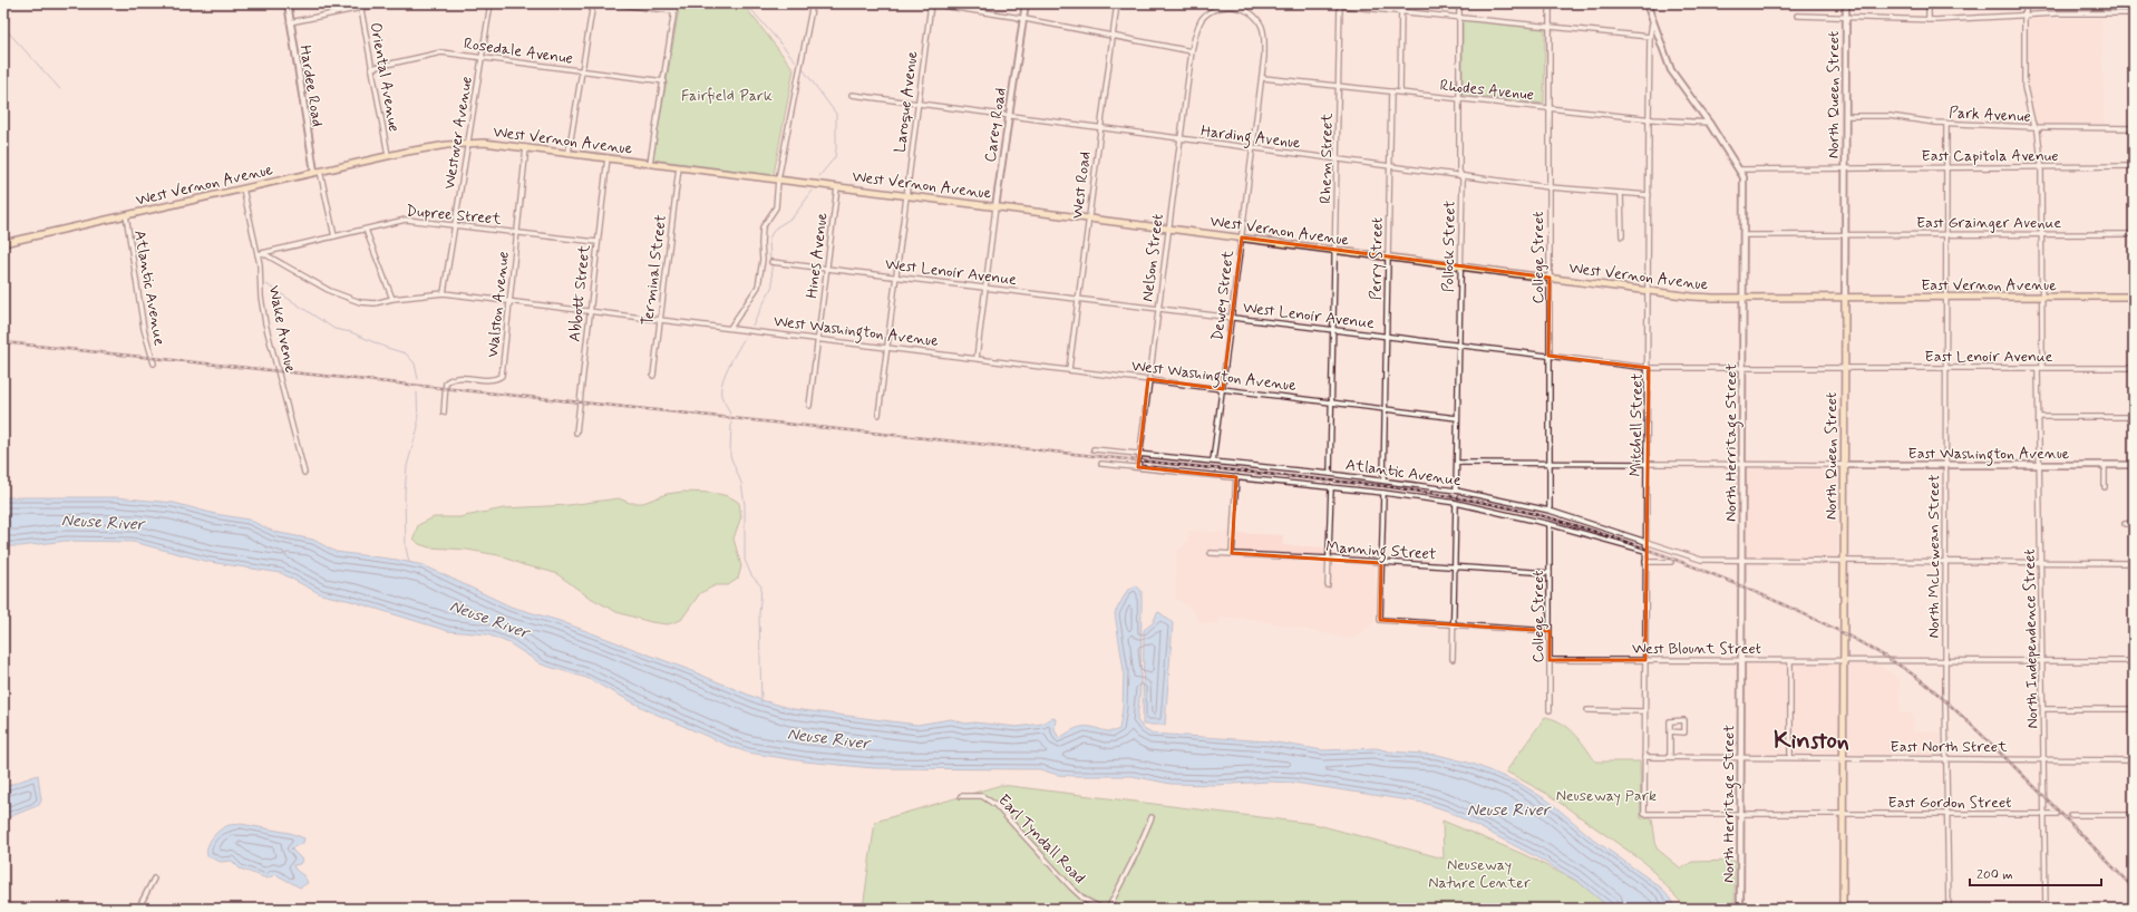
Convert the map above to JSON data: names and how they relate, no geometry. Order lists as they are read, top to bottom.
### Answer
{
  "streets": {
    "main road": ["North Queen Street", "West Vernon Avenue", "East Vernon Avenue"],
    "street": [
      "Rosedale Avenue",
      "Oriental Avenue",
      "Hardee Road",
      "Rhodes Avenue",
      "Laroque Avenue",
      "Park Avenue",
      "Carey Road",
      "Westover Avenue",
      "Harding Avenue",
      "East Capitola Avenue",
      "Rhem Street",
      "West Road",
      "Dupree Street",
      "East Grainger Avenue",
      "Pollock Street",
      "Hines Avenue",
      "Nelson Street",
      "College Street",
      "Perry Street",
      "Terminal Street",
      "West Lenoir Avenue",
      "Atlantic Avenue",
      "Abbott Street",
      "Dewey Street",
      "Walston Avenue",
      "Wake Avenue",
      "West Washington Avenue",
      "East Lenoir Avenue",
      "Mitchell Street",
      "North Herritage Street",
      "East Washington Avenue",
      "Manning Street",
      "North McLewean Street",
      "North Independence Street",
      "West Blount Street",
      "East North Street",
      "East Gordon Street",
      "Earl Tyndall Road"
    ]
  },
  "crossings": [
    ["Rosedale Avenue", "Oriental Avenue"],
    ["Rosedale Avenue", "Westover Avenue"],
    ["Oriental Avenue", "West Vernon Avenue"],
    ["Hardee Road", "West Vernon Avenue"],
    ["Hardee Road", "Dupree Street"],
    ["Rhodes Avenue", "Rhem Street"],
    ["Rhodes Avenue", "Pollock Street"],
    ["Rhodes Avenue", "Nelson Street"],
    ["Rhodes Avenue", "College Street"],
    ["Rhodes Avenue", "Perry Street"],
    ["Rhodes Avenue", "Dewey Street"],
    ["Rhodes Avenue", "Mitchell Street"],
    ["Rhodes Avenue", "North Herritage Street"],
    ["North Queen Street", "Park Avenue"],
    ["North Queen Street", "West Vernon Avenue"],
    ["North Queen Street", "East Capitola Avenue"],
    ["North Queen Street", "East Grainger Avenue"],
    ["North Queen Street", "West Lenoir Avenue"],
    ["North Queen Street", "East Vernon Avenue"],
    ["North Queen Street", "Atlantic Avenue"],
    ["North Queen Street", "East Lenoir Avenue"],
    ["North Queen Street", "East Washington Avenue"],
    ["North Queen Street", "West Blount Street"],
    ["North Queen Street", "East North Street"],
    ["North Queen Street", "East Gordon Street"],
    ["Laroque Avenue", "Harding Avenue"],
    ["Laroque Avenue", "West Vernon Avenue"],
    ["Laroque Avenue", "West Lenoir Avenue"],
    ["Laroque Avenue", "West Washington Avenue"],
    ["Park Avenue", "North McLewean Street"],
    ["Park Avenue", "North Independence Street"],
    ["Carey Road", "Harding Avenue"],
    ["Carey Road", "West Vernon Avenue"],
    ["Carey Road", "West Lenoir Avenue"],
    ["Carey Road", "West Washington Avenue"],
    ["Westover Avenue", "West Vernon Avenue"],
    ["Westover Avenue", "Dupree Street"],
    ["Westover Avenue", "West Washington Avenue"],
    ["Harding Avenue", "Rhem Street"],
    ["Harding Avenue", "West Road"],
    ["Harding Avenue", "Pollock Street"],
    ["Harding Avenue", "Nelson Street"],
    ["Harding Avenue", "College Street"],
    ["Harding Avenue", "Perry Street"],
    ["Harding Avenue", "Dewey Street"],
    ["Harding Avenue", "Mitchell Street"],
    ["West Vernon Avenue", "Rhem Street"],
    ["West Vernon Avenue", "West Road"],
    ["West Vernon Avenue", "Pollock Street"],
    ["West Vernon Avenue", "Hines Avenue"],
    ["West Vernon Avenue", "Nelson Street"],
    ["West Vernon Avenue", "College Street"],
    ["West Vernon Avenue", "Perry Street"],
    ["West Vernon Avenue", "Terminal Street"],
    ["West Vernon Avenue", "East Vernon Avenue"],
    ["West Vernon Avenue", "Atlantic Avenue"],
    ["West Vernon Avenue", "Abbott Street"],
    ["West Vernon Avenue", "Dewey Street"],
    ["West Vernon Avenue", "Walston Avenue"],
    ["West Vernon Avenue", "Wake Avenue"],
    ["West Vernon Avenue", "Mitchell Street"],
    ["West Vernon Avenue", "North Herritage Street"],
    ["East Capitola Avenue", "North Herritage Street"],
    ["East Capitola Avenue", "North McLewean Street"],
    ["East Capitola Avenue", "North Independence Street"],
    ["Rhem Street", "West Lenoir Avenue"],
    ["Rhem Street", "Atlantic Avenue"],
    ["Rhem Street", "West Washington Avenue"],
    ["West Road", "West Lenoir Avenue"],
    ["West Road", "West Washington Avenue"],
    ["Dupree Street", "Abbott Street"],
    ["Dupree Street", "Walston Avenue"],
    ["Dupree Street", "Wake Avenue"],
    ["Dupree Street", "West Washington Avenue"],
    ["East Grainger Avenue", "North Herritage Street"],
    ["East Grainger Avenue", "North McLewean Street"],
    ["East Grainger Avenue", "North Independence Street"],
    ["Pollock Street", "West Lenoir Avenue"],
    ["Pollock Street", "Atlantic Avenue"],
    ["Pollock Street", "West Washington Avenue"],
    ["Hines Avenue", "West Lenoir Avenue"],
    ["Hines Avenue", "West Washington Avenue"],
    ["Nelson Street", "West Lenoir Avenue"],
    ["Nelson Street", "Atlantic Avenue"],
    ["Nelson Street", "Dewey Street"],
    ["Nelson Street", "West Washington Avenue"],
    ["College Street", "West Lenoir Avenue"],
    ["College Street", "Atlantic Avenue"],
    ["College Street", "Manning Street"],
    ["College Street", "West Blount Street"],
    ["Perry Street", "West Lenoir Avenue"],
    ["Perry Street", "Atlantic Avenue"],
    ["Perry Street", "West Washington Avenue"],
    ["Terminal Street", "West Washington Avenue"],
    ["West Lenoir Avenue", "Dewey Street"],
    ["West Lenoir Avenue", "East Lenoir Avenue"],
    ["West Lenoir Avenue", "Mitchell Street"],
    ["West Lenoir Avenue", "North Herritage Street"],
    ["East Vernon Avenue", "North McLewean Street"],
    ["East Vernon Avenue", "North Independence Street"],
    ["Atlantic Avenue", "Dewey Street"],
    ["Atlantic Avenue", "Mitchell Street"],
    ["Atlantic Avenue", "North Herritage Street"],
    ["Atlantic Avenue", "North McLewean Street"],
    ["Atlantic Avenue", "North Independence Street"],
    ["Abbott Street", "West Washington Avenue"],
    ["Dewey Street", "West Washington Avenue"],
    ["Walston Avenue", "West Washington Avenue"],
    ["East Lenoir Avenue", "North McLewean Street"],
    ["East Lenoir Avenue", "North Independence Street"],
    ["Mitchell Street", "North Herritage Street"],
    ["Mitchell Street", "West Blount Street"],
    ["Mitchell Street", "East North Street"],
    ["Mitchell Street", "East Gordon Street"],
    ["North Herritage Street", "West Blount Street"],
    ["North Herritage Street", "East North Street"],
    ["North Herritage Street", "East Gordon Street"],
    ["East Washington Avenue", "North McLewean Street"],
    ["East Washington Avenue", "North Independence Street"],
    ["North McLewean Street", "West Blount Street"],
    ["North McLewean Street", "East North Street"],
    ["North McLewean Street", "East Gordon Street"],
    ["North Independence Street", "West Blount Street"],
    ["North Independence Street", "East North Street"],
    ["North Independence Street", "East Gordon Street"]
  ],
  "districts": ["Kinston"],
  "water": ["Neuse River"],
  "parks": ["Fairfield Park", "Neuseway Park", "Neuseway Nature Center"],
  "scale_bar": "200 m"
}
